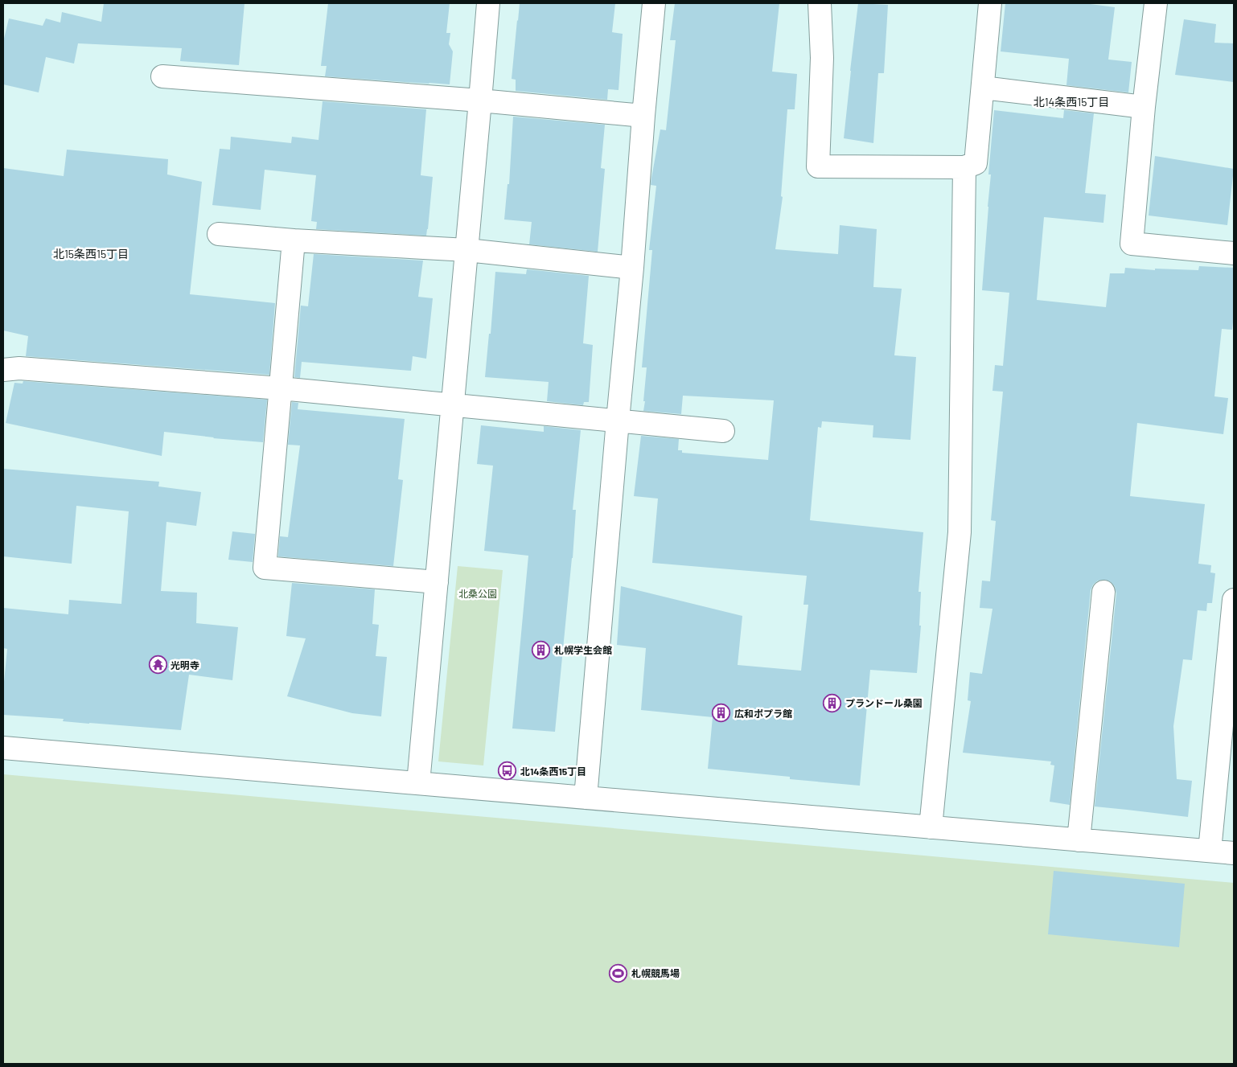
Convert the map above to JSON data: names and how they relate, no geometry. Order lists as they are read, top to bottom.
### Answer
{
  "districts": ["北14条西15丁目", "北15条西15丁目"],
  "parks": ["北桑公園"],
  "places": {
    "building": ["札幌学生会館", "プランドール桑園", "広和ポプラ館"],
    "temple": ["光明寺"],
    "bus stop": ["北14条西15丁目"],
    "sports": ["札幌競馬場"]
  }
}
